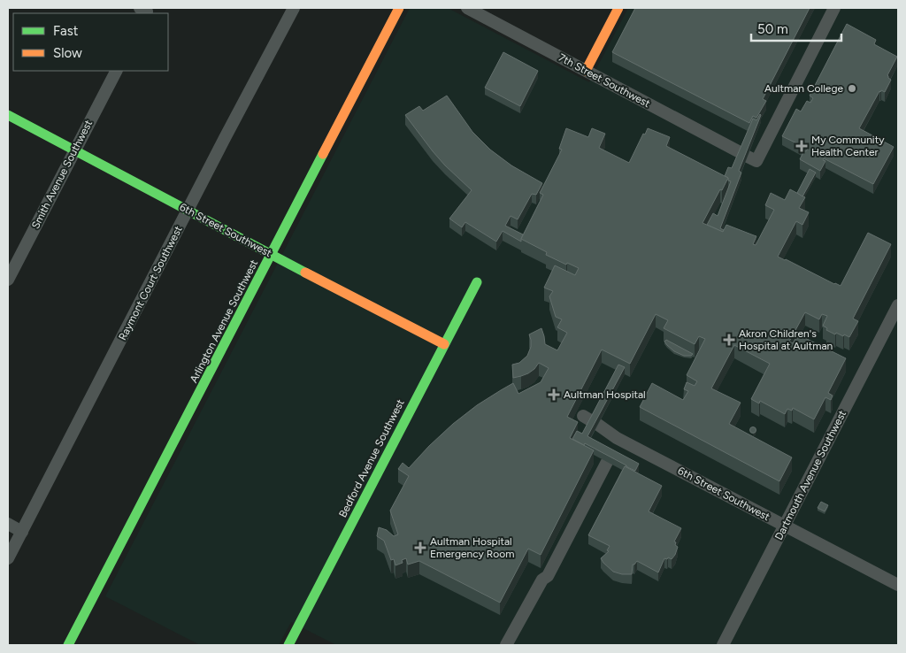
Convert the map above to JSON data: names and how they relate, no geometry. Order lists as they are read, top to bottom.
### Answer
{
  "streets": {
    "street": [
      "7th Street Southwest",
      "Smith Avenue Southwest",
      "6th Street Southwest",
      "Raymont Court Southwest",
      "Arlington Avenue Southwest",
      "Bedford Avenue Southwest",
      "Dartmouth Avenue Southwest"
    ]
  },
  "crossings": [
    ["Smith Avenue Southwest", "6th Street Southwest"],
    ["6th Street Southwest", "Raymont Court Southwest"],
    ["6th Street Southwest", "Arlington Avenue Southwest"],
    ["6th Street Southwest", "Bedford Avenue Southwest"],
    ["6th Street Southwest", "Dartmouth Avenue Southwest"]
  ],
  "places": {
    "other": ["Aultman College"],
    "health": [
      "My Community Health Center",
      "Akron Children's Hospital at Aultman",
      "Aultman Hospital",
      "Aultman Hospital Emergency Room"
    ]
  },
  "legend": ["Fast", "Slow"],
  "scale_bar": "50 m"
}
